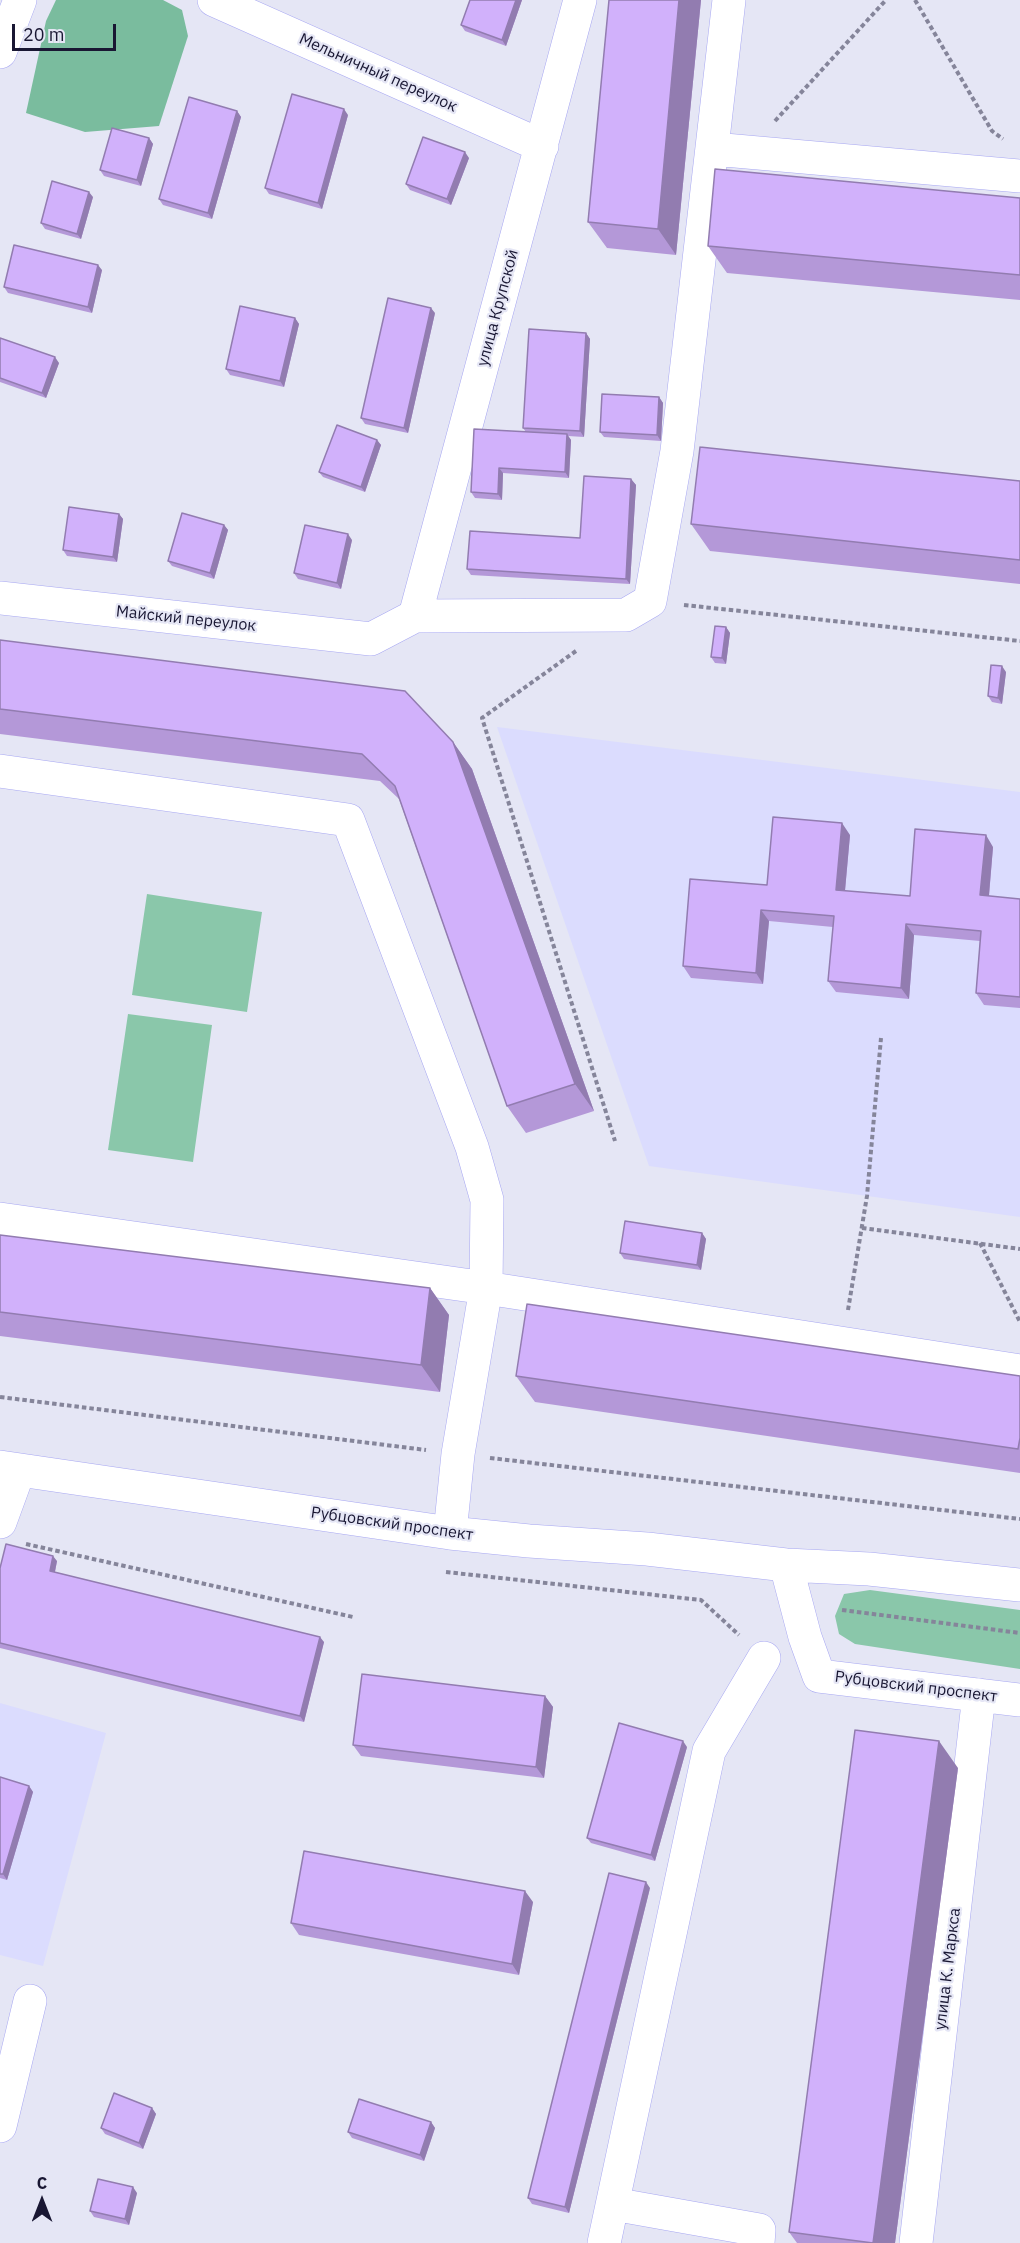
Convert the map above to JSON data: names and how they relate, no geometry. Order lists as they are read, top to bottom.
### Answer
{
  "streets": {
    "street": [
      "Мельничный переулок",
      "улица Крупской",
      "Майский переулок",
      "Рубцовский проспект",
      "улица К. Маркса"
    ]
  },
  "crossings": [
    ["Мельничный переулок", "улица Крупской"],
    ["улица Крупской", "Майский переулок"],
    ["Рубцовский проспект", "улица К. Маркса"]
  ],
  "scale_bar": "20 m",
  "north": "top"
}
